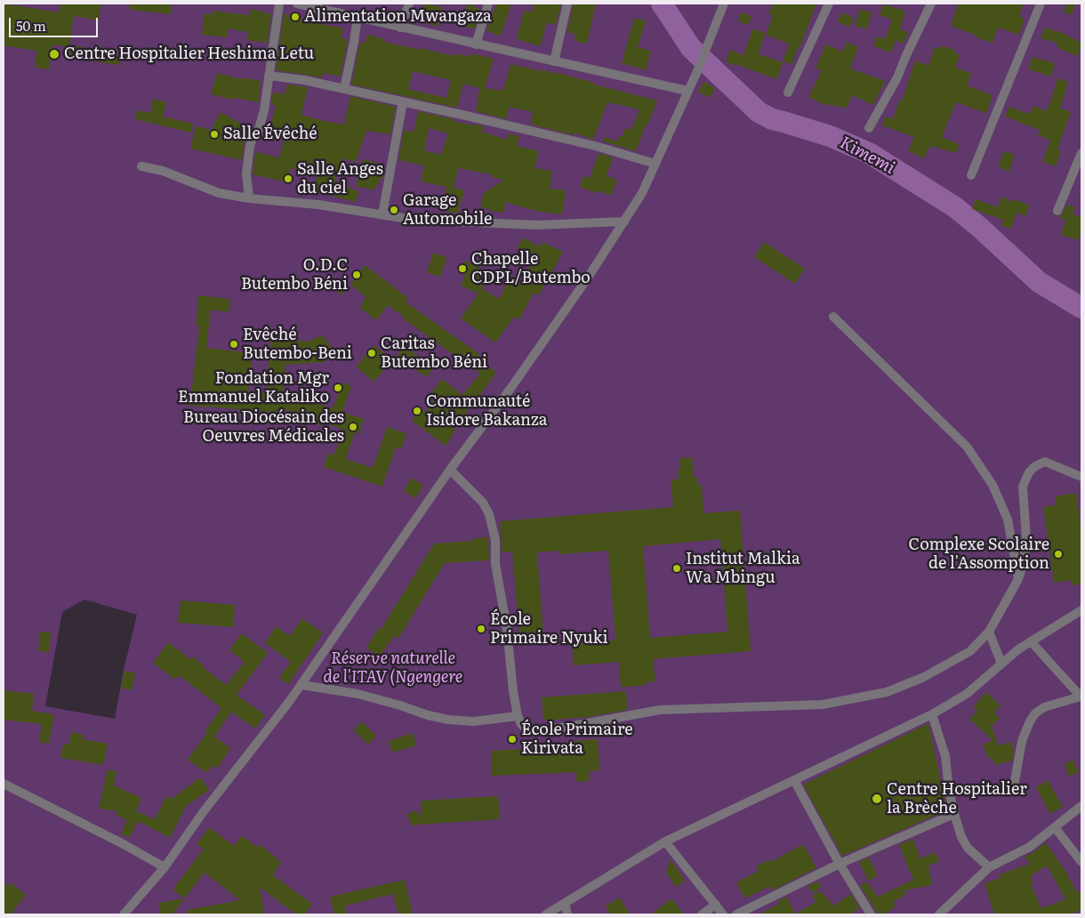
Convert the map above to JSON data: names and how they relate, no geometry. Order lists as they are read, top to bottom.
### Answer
{
  "water": ["Kimemi"],
  "parks": ["Réserve naturelle de l'ITAV (Ngengere"],
  "places": [
    "Alimentation Mwangaza",
    "Centre Hospitalier Heshima Letu",
    "Salle Évêché",
    "Salle Anges du ciel",
    "Garage Automobile",
    "Chapelle CDPL/Butembo",
    "O.D.C Butembo Béni",
    "Evêché Butembo-Beni",
    "Caritas Butembo Béni",
    "Fondation Mgr Emmanuel Kataliko",
    "Communauté Isidore Bakanza",
    "Bureau Diocésain des Oeuvres Médicales",
    "Complexe Scolaire de l'Assomption",
    "Institut Malkia Wa Mbingu",
    "École Primaire Nyuki",
    "École Primaire Kirivata",
    "Centre Hospitalier la Brèche"
  ],
  "scale_bar": "50 m"
}
